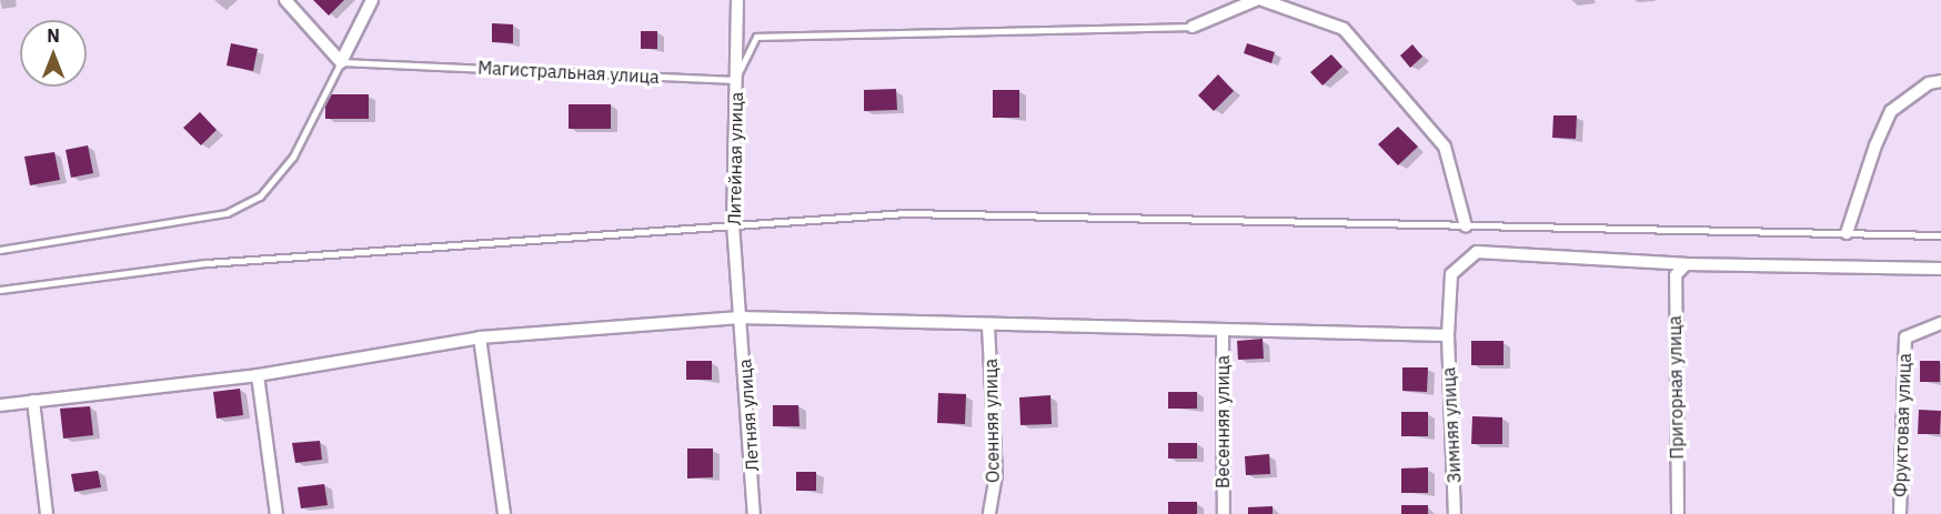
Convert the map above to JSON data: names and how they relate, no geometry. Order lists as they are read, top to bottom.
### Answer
{
  "streets": {
    "street": [
      "Литейная улица",
      "Пригорная улица",
      "Летняя улица",
      "Осенняя улица",
      "Весенняя улица",
      "Зимняя улица",
      "Фруктовая улица"
    ],
    "lane": ["Магистральная улица"]
  },
  "crossings": [
    ["Магистральная улица", "Литейная улица"],
    ["Литейная улица", "Летняя улица"],
    ["Пригорная улица", "Зимняя улица"]
  ],
  "north": "top"
}
